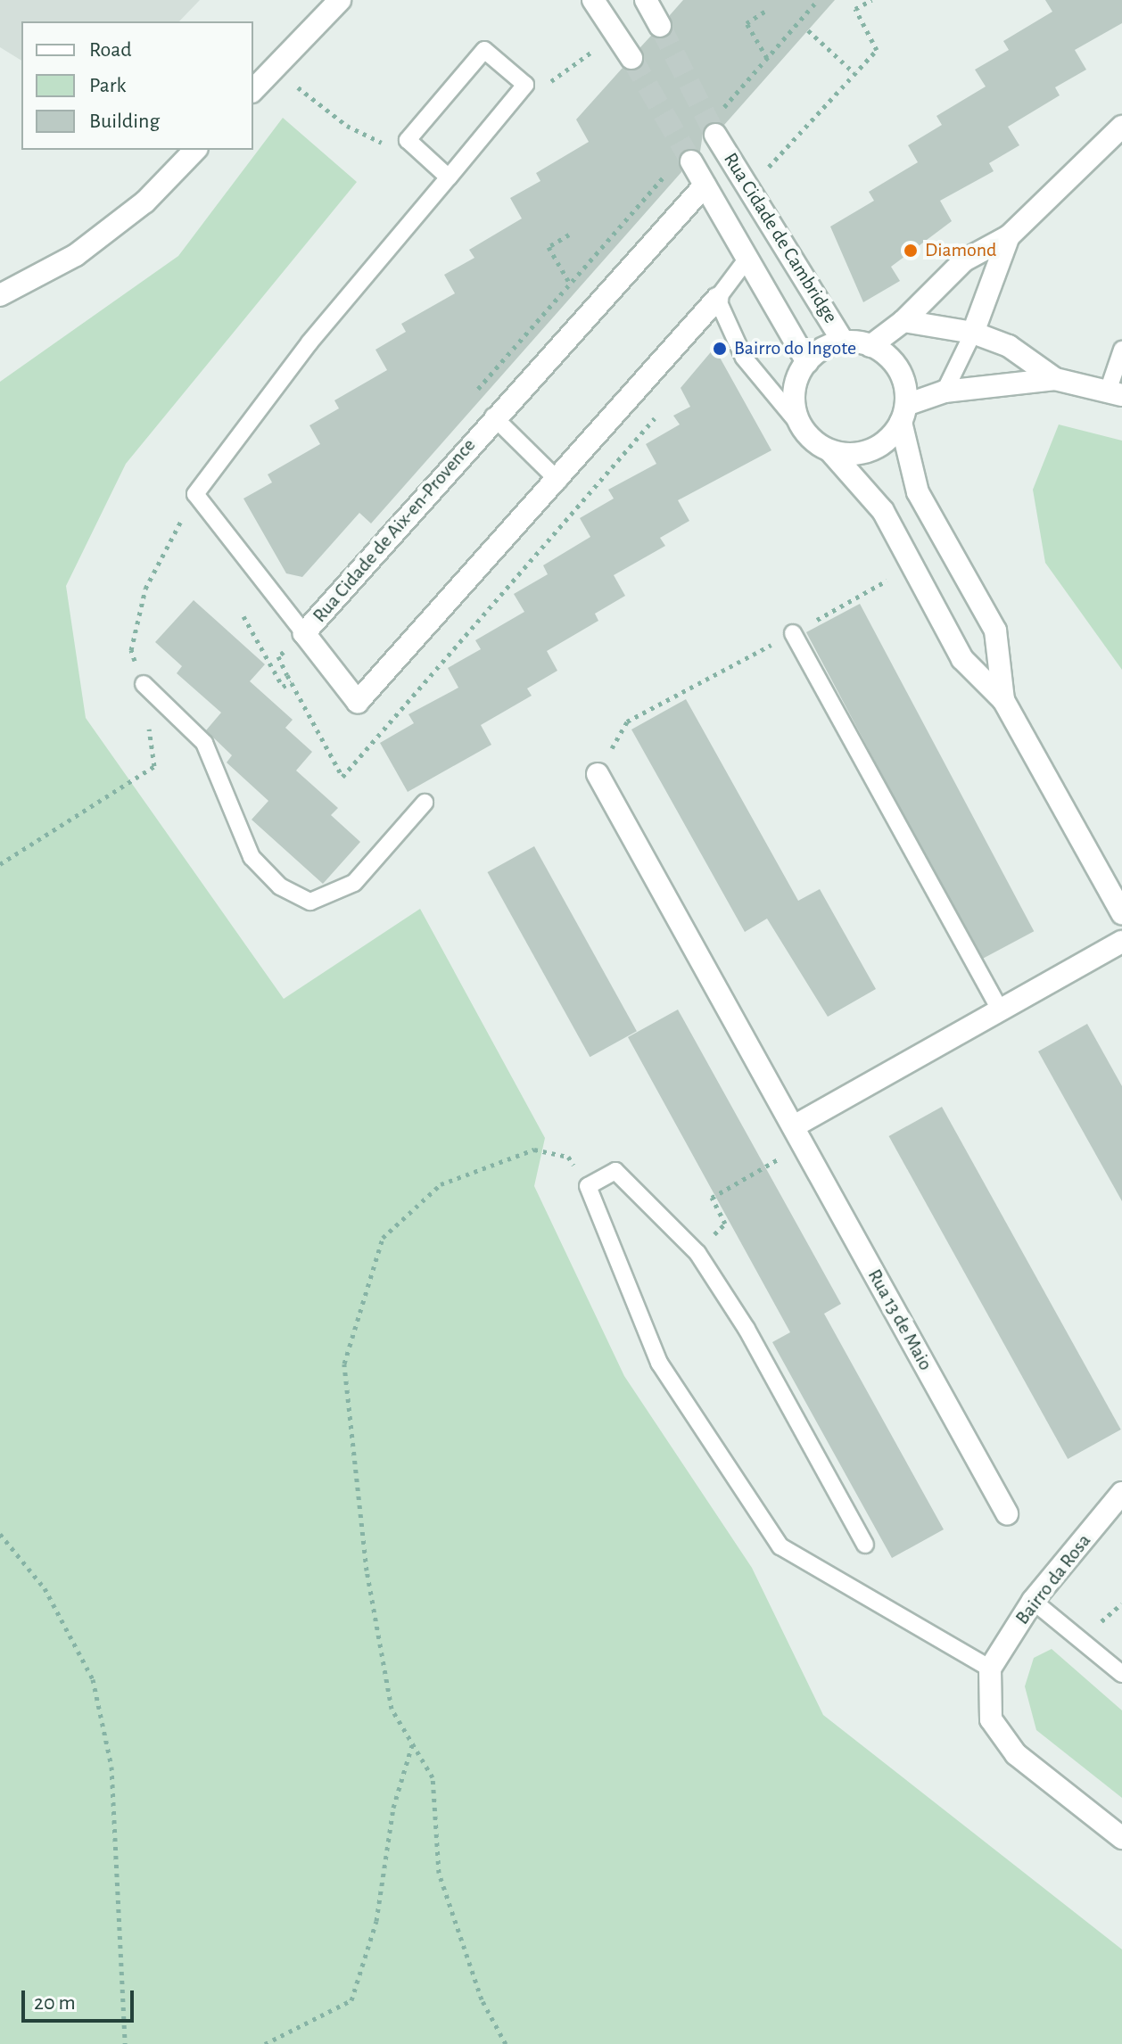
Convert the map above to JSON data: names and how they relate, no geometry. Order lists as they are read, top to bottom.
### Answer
{
  "streets": {
    "street": [
      "Rua Cidade de Cambridge",
      "Rua Cidade de Aix-en-Provence",
      "Rua 13 de Maio",
      "Bairro da Rosa"
    ]
  },
  "crossings": [
    ["Rua Cidade de Cambridge", "Rua Cidade de Aix-en-Provence"]
  ],
  "places": ["Diamond", "Bairro do Ingote"],
  "legend": ["Road", "Park", "Building"],
  "scale_bar": "20 m"
}
